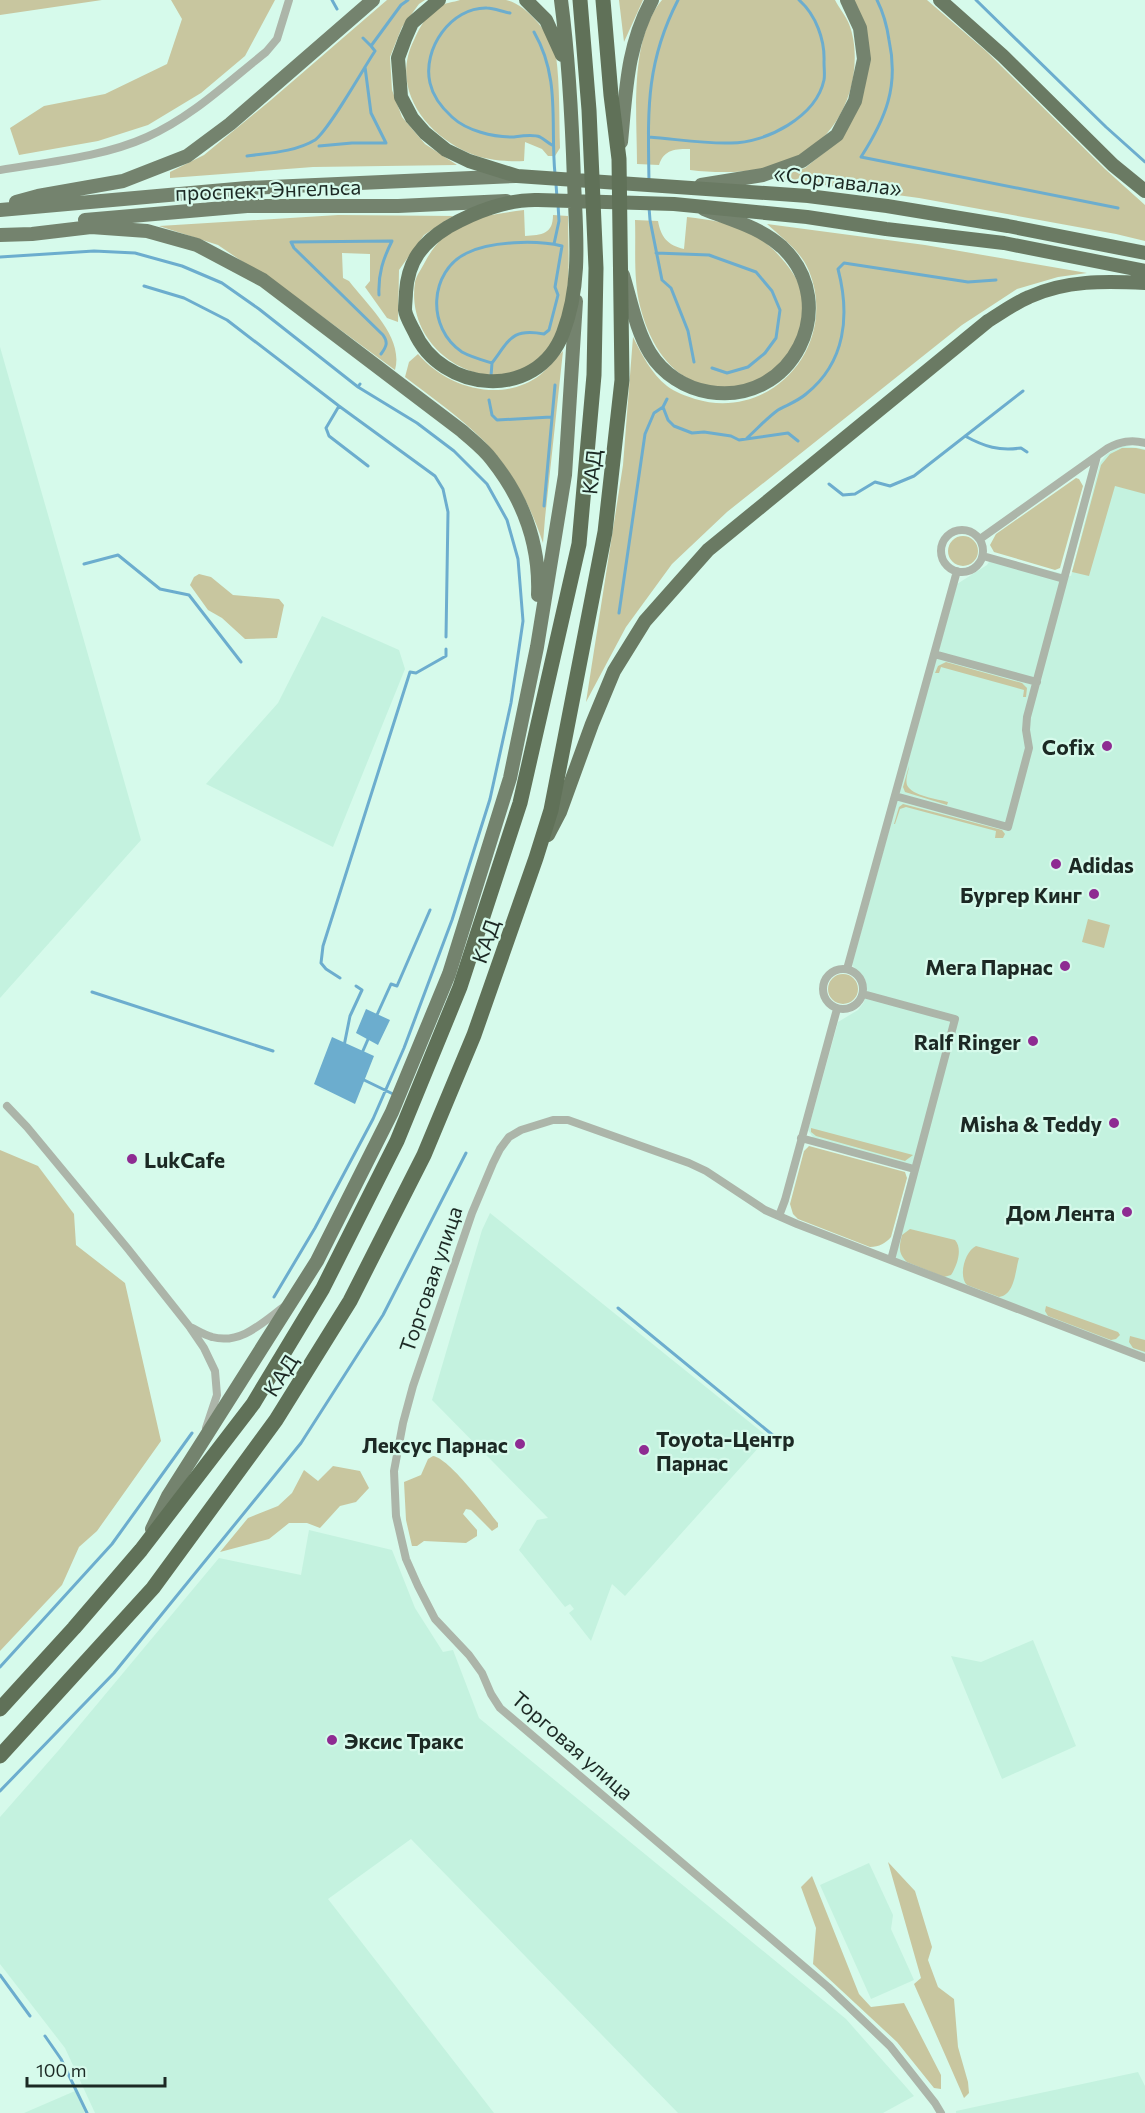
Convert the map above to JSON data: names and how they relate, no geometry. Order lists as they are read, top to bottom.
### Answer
{
  "streets": {
    "highway": ["«Сортавала»", "проспект Энгельса", "КАД"],
    "street": ["Торговая улица"]
  },
  "crossings": [
    ["«Сортавала»", "проспект Энгельса"]
  ],
  "places": [
    "Cofix",
    "Adidas",
    "Бургер Кинг",
    "Мега Парнас",
    "Ralf Ringer",
    "Misha & Teddy",
    "LukCafe",
    "Дом Лента",
    "Лексус Парнас",
    "Toyota-Центр Парнас",
    "Эксис Тракс"
  ],
  "scale_bar": "100 m"
}
